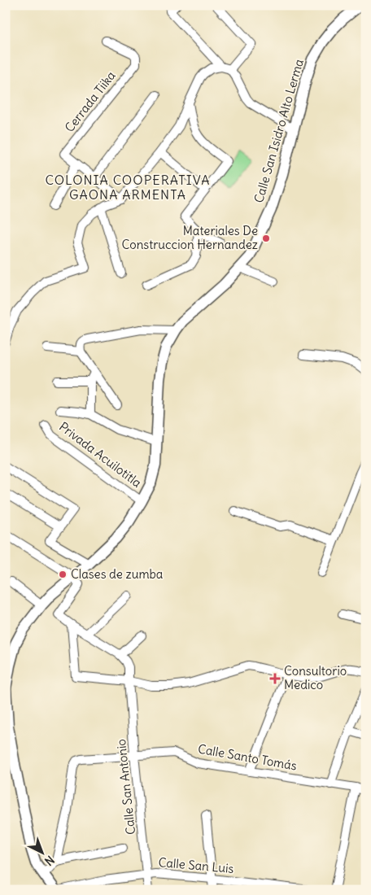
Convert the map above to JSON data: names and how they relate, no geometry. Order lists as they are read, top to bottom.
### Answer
{
  "streets": {
    "street": [
      "Cerrada Tiika",
      "Calle San Isidro Alto Lerma",
      "Privada Acuilotitla",
      "Calle Santo Tomás",
      "Calle San Antonio",
      "Calle San Luis"
    ]
  },
  "crossings": [
    ["Calle San Isidro Alto Lerma", "Privada Acuilotitla"],
    ["Calle Santo Tomás", "Calle San Antonio"],
    ["Calle San Antonio", "Calle San Luis"]
  ],
  "districts": ["COLONIA COOPERATIVA GAONA ARMENTA"],
  "places": {
    "other": ["Materiales De Construccion Hernandez", "Clases de zumba"],
    "health": ["Consultorio Medico"]
  },
  "north": "bottom right"
}
